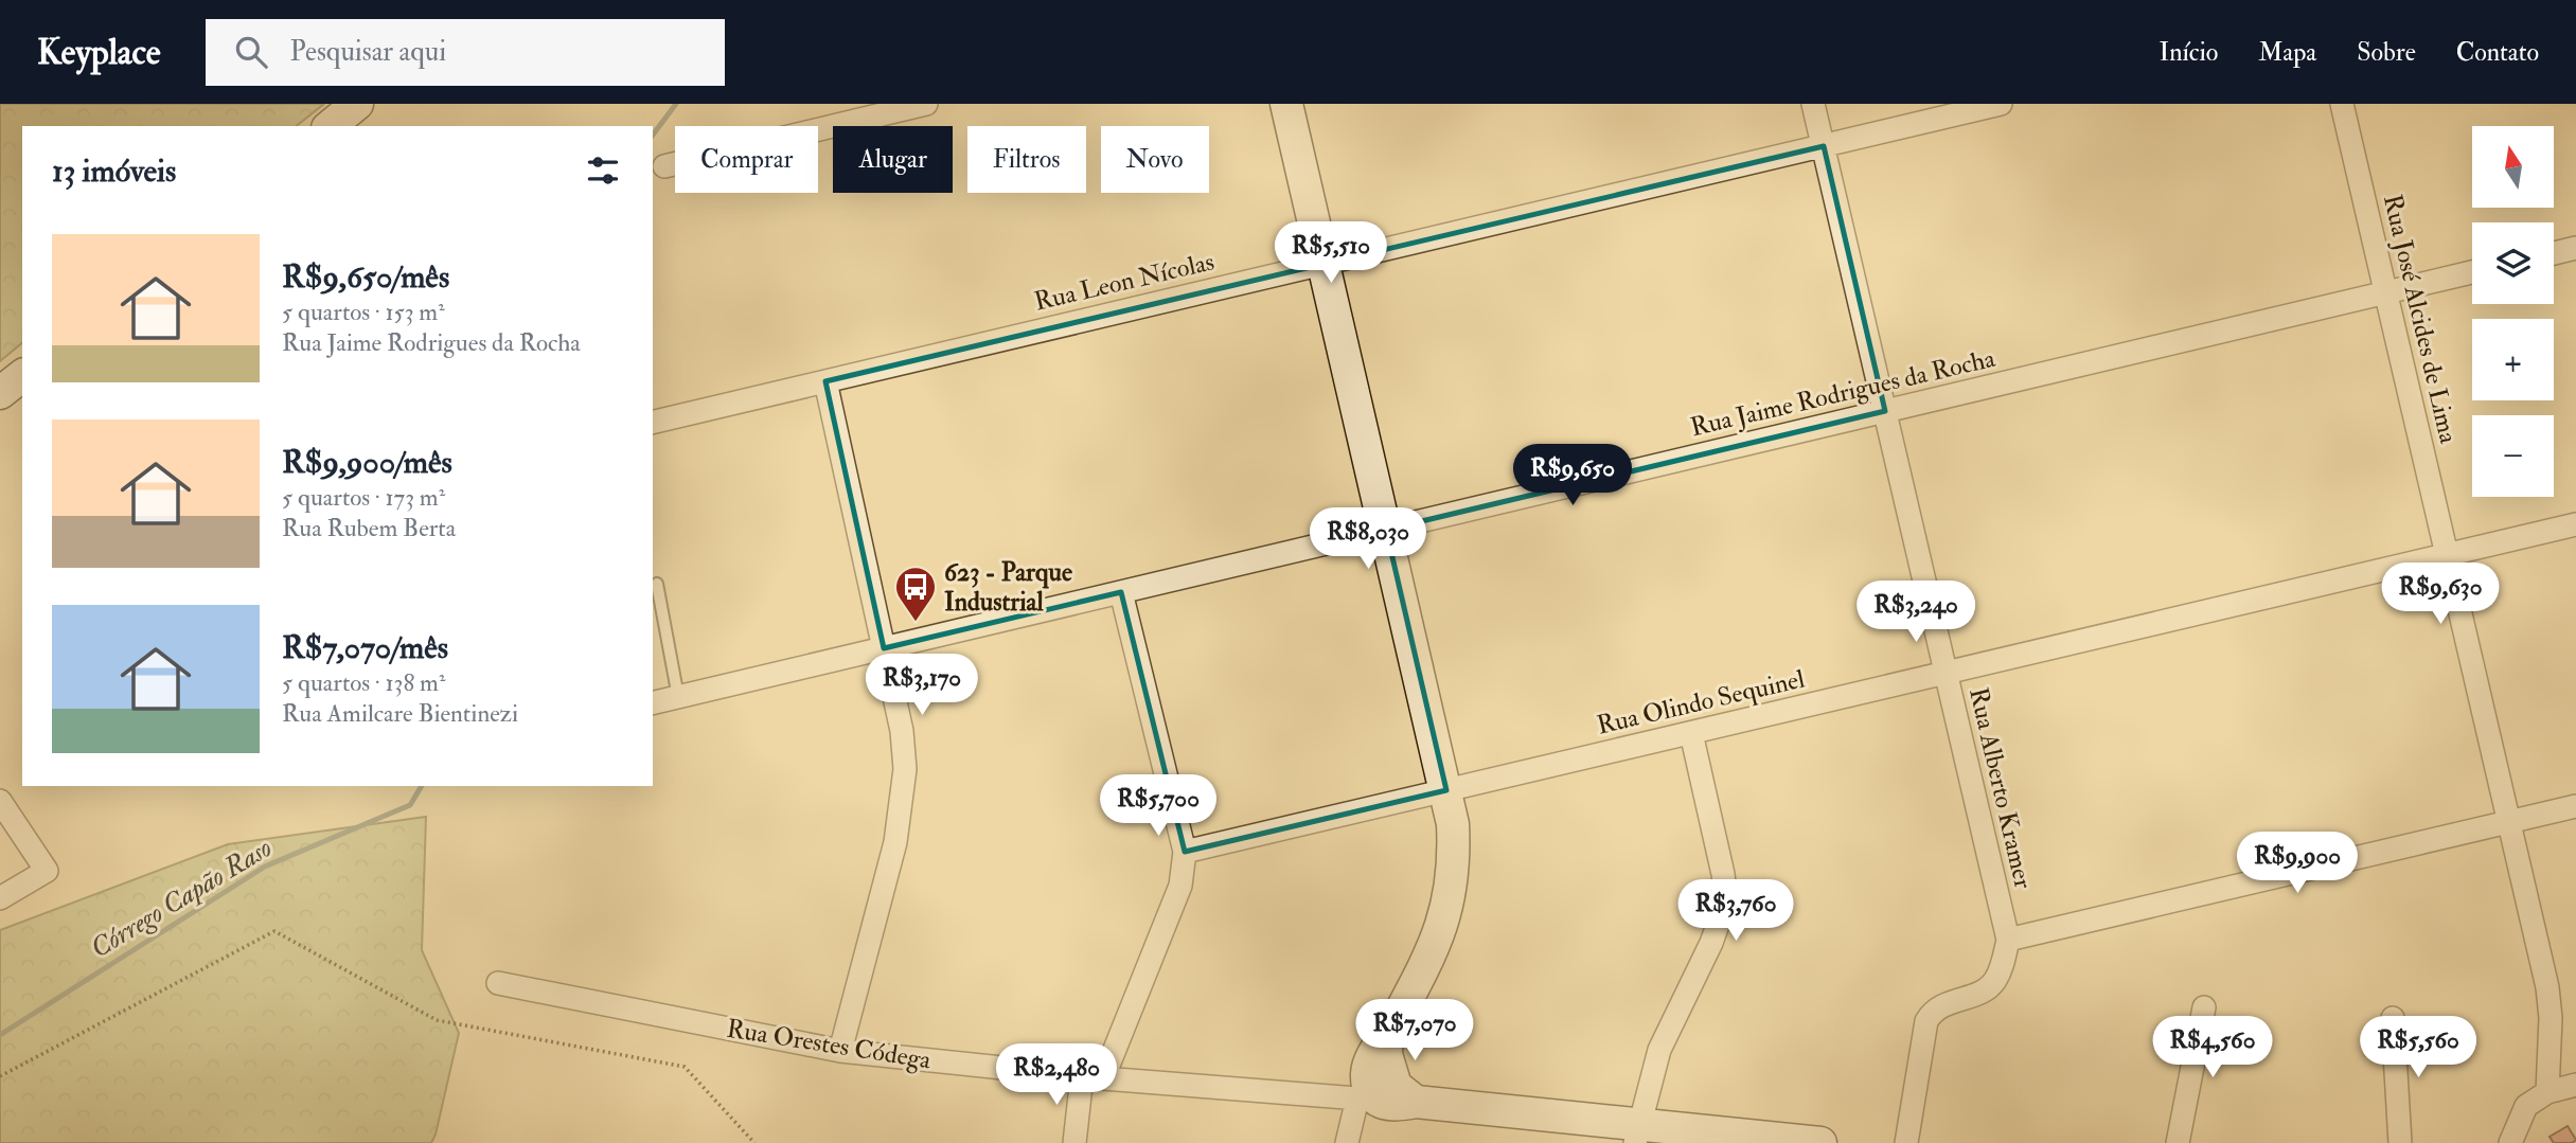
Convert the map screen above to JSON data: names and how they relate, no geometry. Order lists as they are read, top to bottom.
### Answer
{
  "streets": {
    "main road": ["Rua Orestes Códega"],
    "street": [
      "Rua Leon Nícolas",
      "Rua José Alcides de Lima",
      "Rua Jaime Rodrigues da Rocha",
      "Rua Olindo Sequinel",
      "Rua Alberto Kramer"
    ]
  },
  "crossings": [
    ["Rua Leon Nícolas", "Rua Alberto Kramer"],
    ["Rua José Alcides de Lima", "Rua Jaime Rodrigues da Rocha"],
    ["Rua José Alcides de Lima", "Rua Olindo Sequinel"],
    ["Rua Jaime Rodrigues da Rocha", "Rua Alberto Kramer"],
    ["Rua Olindo Sequinel", "Rua Alberto Kramer"]
  ],
  "water": ["Córrego Capão Raso"],
  "places": {
    "bus stop": ["623 - Parque Industrial"]
  },
  "north": "top",
  "page": {
    "header": "Keyplace",
    "search": "Pesquisar aqui",
    "nav": [
      "Início",
      "Mapa",
      "Sobre",
      "Contato"
    ],
    "map_buttons": ["+", "−"],
    "chip": [
      "Comprar",
      "Alugar",
      "Filtros",
      "Novo"
    ],
    "heading": "13 imóveis",
    "list": [
      {
        "name": "R$9,650/mês",
        "note": "5 quartos · 153 m² · Rua Jaime Rodrigues da Rocha"
      },
      {
        "name": "R$9,900/mês",
        "note": "5 quartos · 173 m² · Rua Rubem Berta"
      },
      {
        "name": "R$7,070/mês",
        "note": "5 quartos · 138 m² · Rua Amilcare Bientinezi"
      }
    ],
    "price": [
      "R$5,510",
      "R$9,650",
      "R$8,030",
      "R$9,630",
      "R$3,240",
      "R$3,170",
      "R$5,700",
      "R$9,900",
      "R$3,760",
      "R$7,070",
      "R$4,560",
      "R$5,560",
      "R$2,480"
    ]
  }
}
